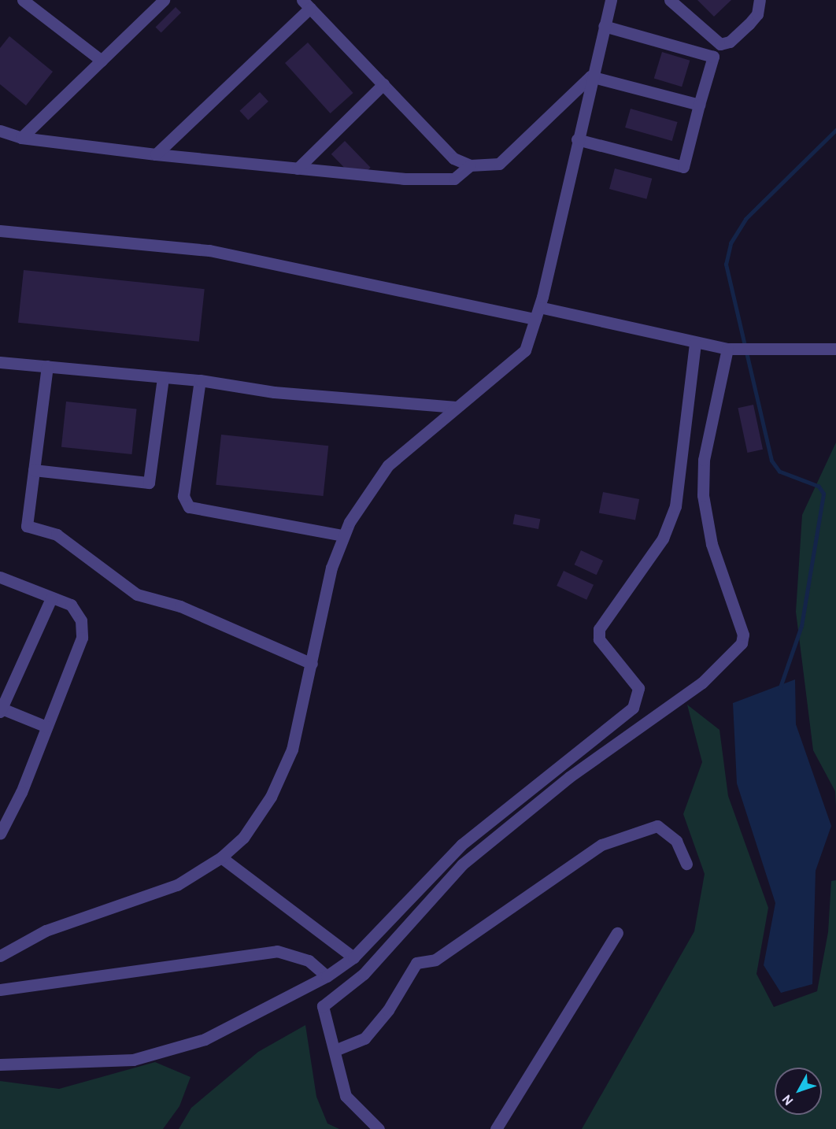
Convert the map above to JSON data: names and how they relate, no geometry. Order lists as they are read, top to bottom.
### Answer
{
  "north": "bottom left"
}
